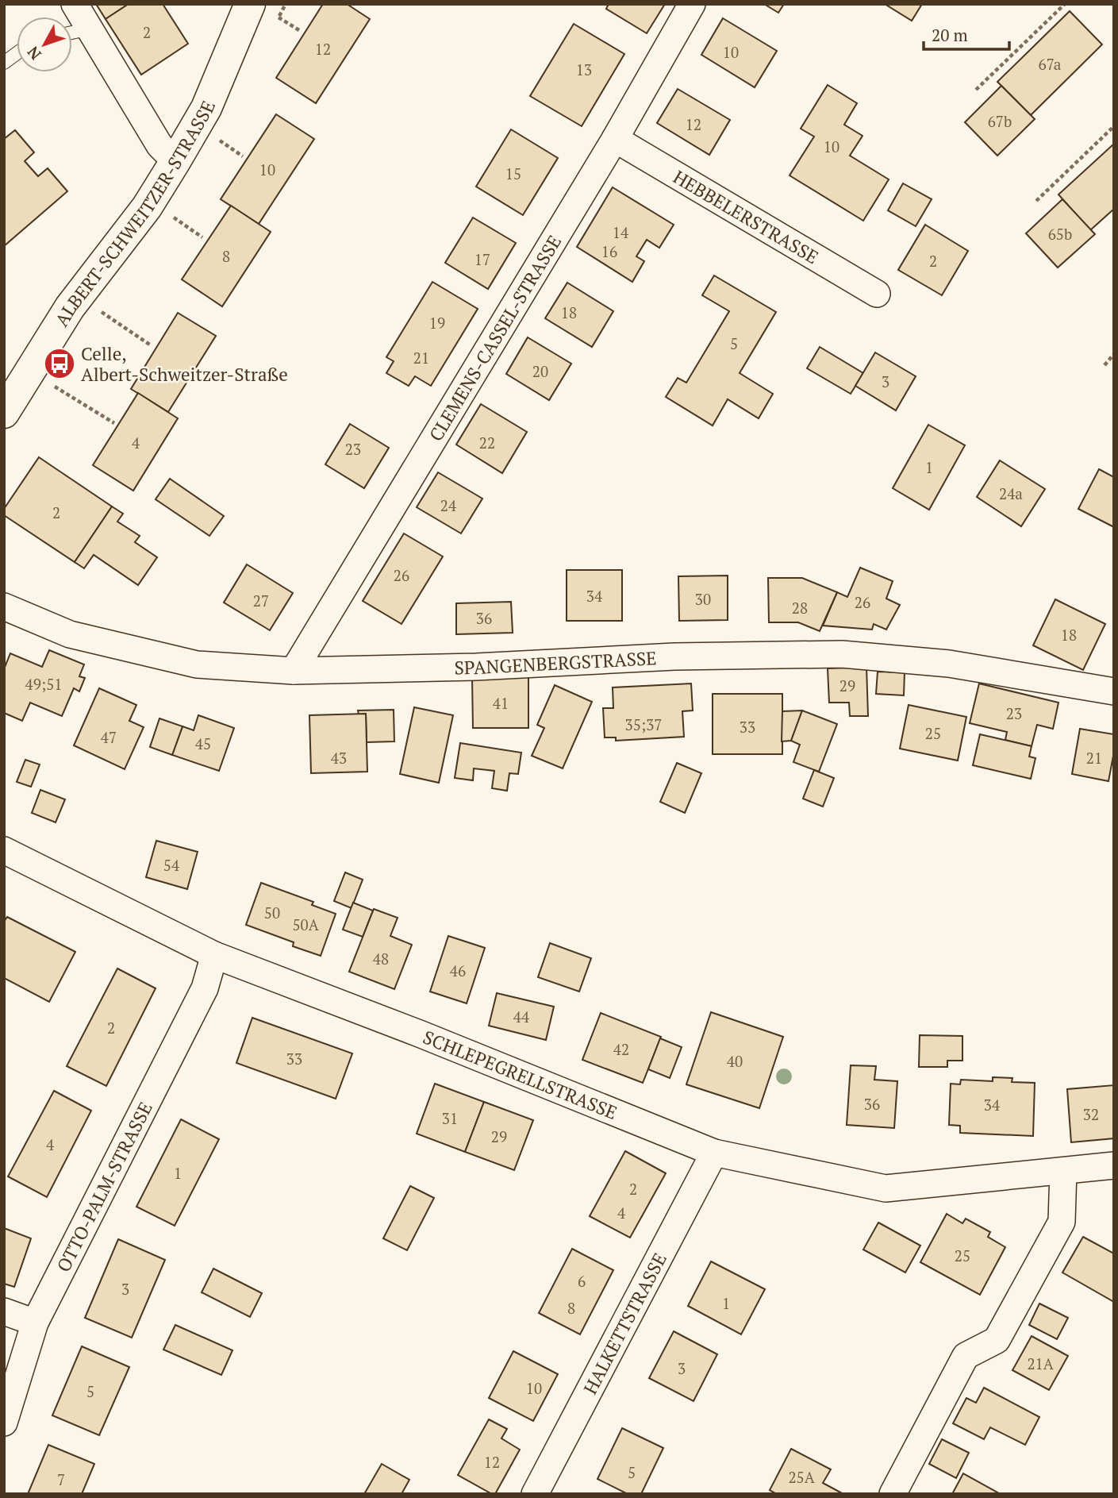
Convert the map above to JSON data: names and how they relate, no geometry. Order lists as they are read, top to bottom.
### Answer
{
  "streets": {
    "street": [
      "ALBERT-SCHWEITZER-STRASSE",
      "HEBBELERSTRASSE",
      "CLEMENS-CASSEL-STRASSE",
      "SPANGENBERGSTRASSE",
      "SCHLEPEGRELLSTRASSE",
      "OTTO-PALM-STRASSE",
      "HALKETTSTRASSE"
    ]
  },
  "crossings": [
    ["HEBBELERSTRASSE", "CLEMENS-CASSEL-STRASSE"],
    ["CLEMENS-CASSEL-STRASSE", "SPANGENBERGSTRASSE"],
    ["SCHLEPEGRELLSTRASSE", "OTTO-PALM-STRASSE"],
    ["SCHLEPEGRELLSTRASSE", "HALKETTSTRASSE"]
  ],
  "places": {
    "bus stop": ["Celle, Albert-Schweitzer-Straße"]
  },
  "house_numbers": [
    "2",
    "12",
    "10",
    "67a",
    "13",
    "67b",
    "12",
    "10",
    "10",
    "15",
    "14",
    "65b",
    "16",
    "8",
    "17",
    "2",
    "18",
    "19",
    "5",
    "21",
    "20",
    "3",
    "4",
    "22",
    "23",
    "1",
    "24a",
    "24",
    "2",
    "26",
    "34",
    "30",
    "27",
    "26",
    "28",
    "36",
    "18",
    "49;51",
    "29",
    "41",
    "23",
    "35;37",
    "33",
    "25",
    "47",
    "45",
    "43",
    "21",
    "54",
    "50",
    "50A",
    "48",
    "46",
    "44",
    "2",
    "42",
    "33",
    "40",
    "36",
    "34",
    "32",
    "31",
    "29",
    "4",
    "1",
    "2",
    "4",
    "25",
    "6",
    "3",
    "1",
    "8",
    "21A",
    "3",
    "10",
    "5",
    "12",
    "5",
    "25A",
    "7"
  ],
  "scale_bar": "20 m",
  "north": "bottom left"
}
